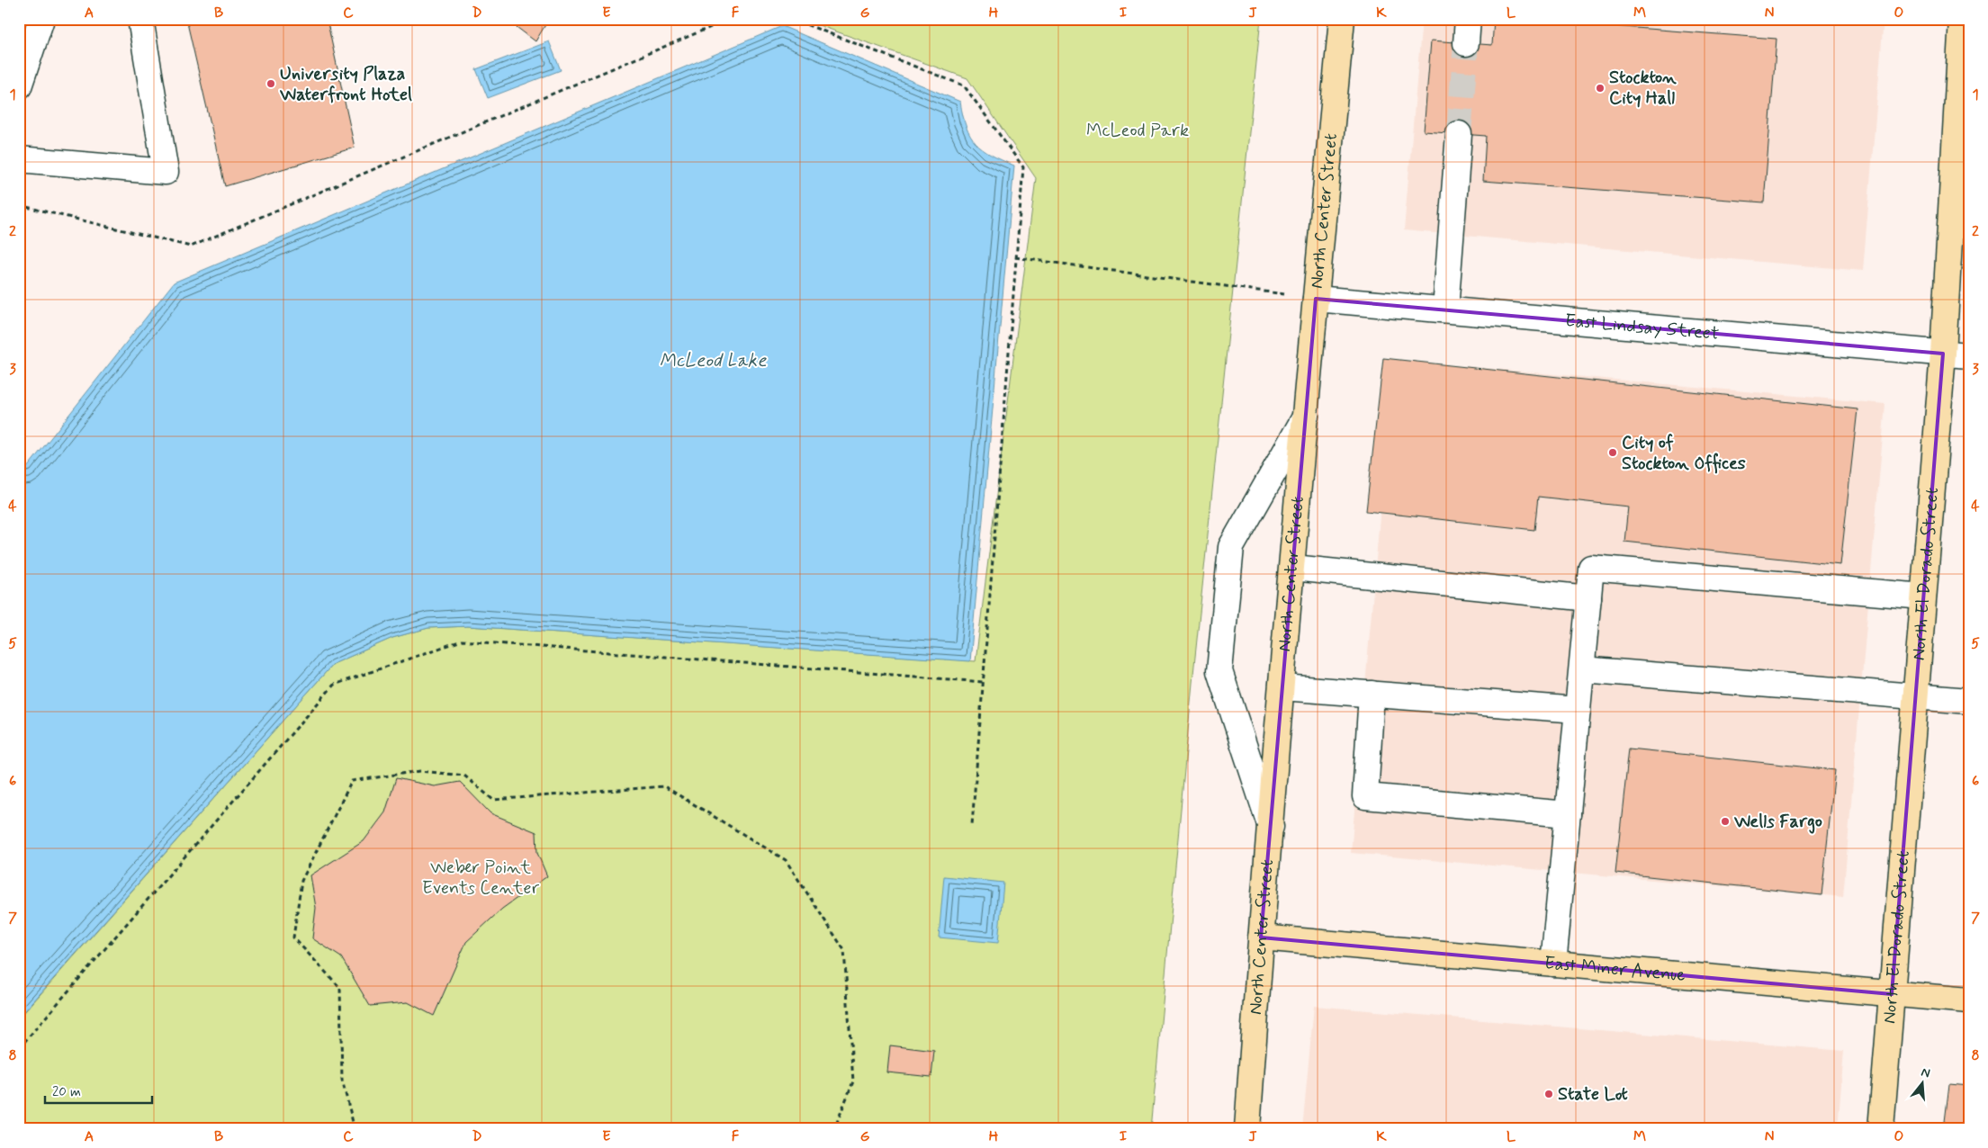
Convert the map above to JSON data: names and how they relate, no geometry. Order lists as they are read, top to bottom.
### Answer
{
  "streets": {
    "main road": ["North Center Street", "North El Dorado Street", "East Miner Avenue"],
    "street": ["East Lindsay Street"]
  },
  "crossings": [
    ["North Center Street", "East Lindsay Street"],
    ["North Center Street", "East Miner Avenue"],
    ["East Lindsay Street", "North El Dorado Street"],
    ["North El Dorado Street", "East Miner Avenue"]
  ],
  "water": ["McLeod Lake"],
  "parks": ["McLeod Park", "Weber Point Events Center"],
  "places": [
    "University Plaza Waterfront Hotel",
    "Stockton City Hall",
    "City of Stockton Offices",
    "Wells Fargo",
    "State Lot"
  ],
  "scale_bar": "20 m",
  "north": "top",
  "grid": {
    "columns": [
      "A",
      "B",
      "C",
      "D",
      "E",
      "F",
      "G",
      "H",
      "I",
      "J",
      "K",
      "L",
      "M",
      "N",
      "O"
    ],
    "rows": [
      "1",
      "2",
      "3",
      "4",
      "5",
      "6",
      "7",
      "8"
    ]
  }
}
